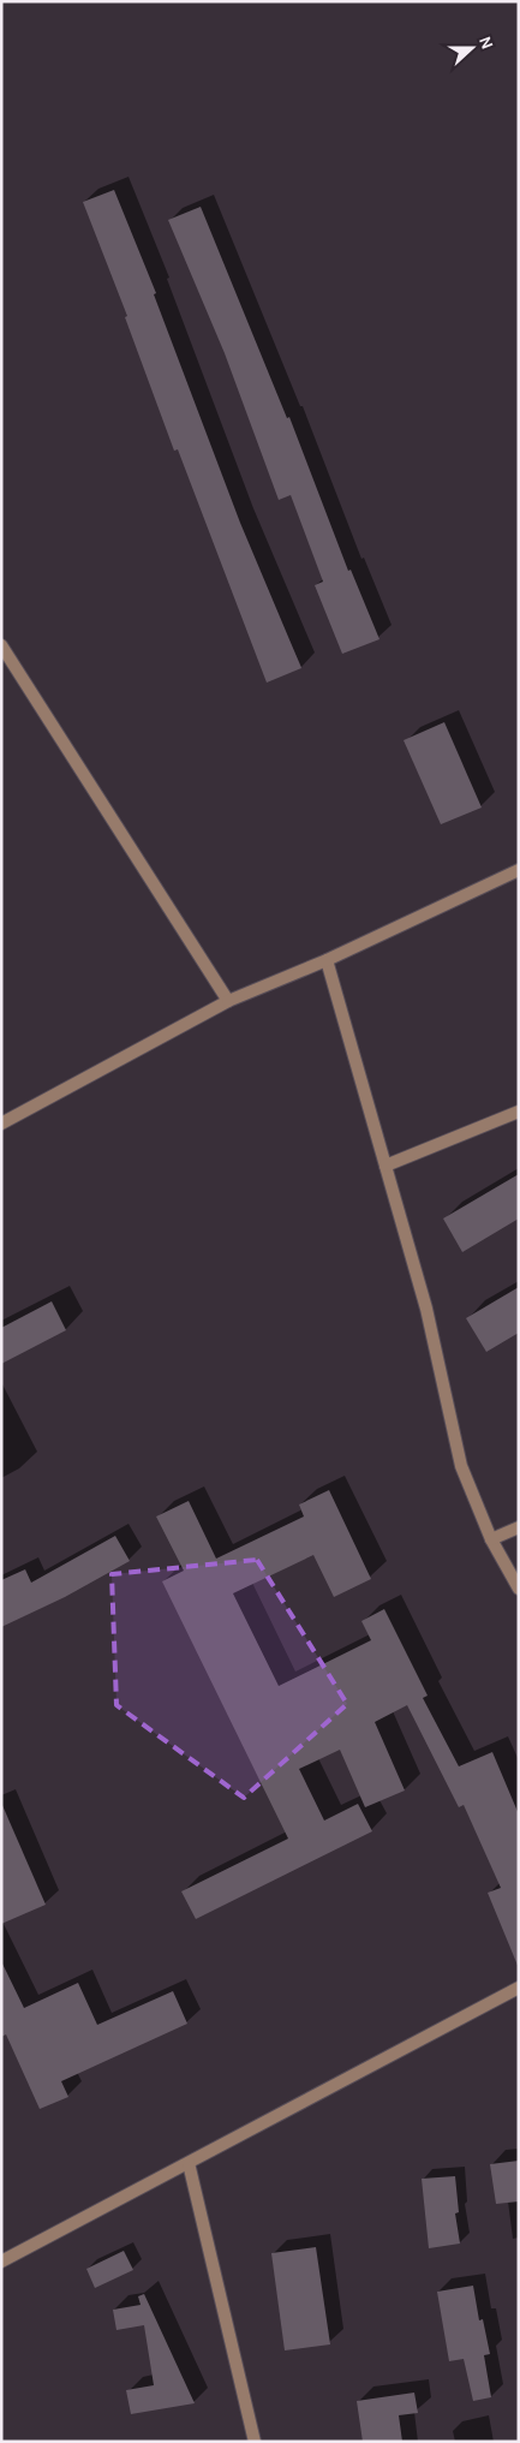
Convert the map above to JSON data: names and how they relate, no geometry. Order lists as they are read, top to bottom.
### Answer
{
  "north": "right"
}
